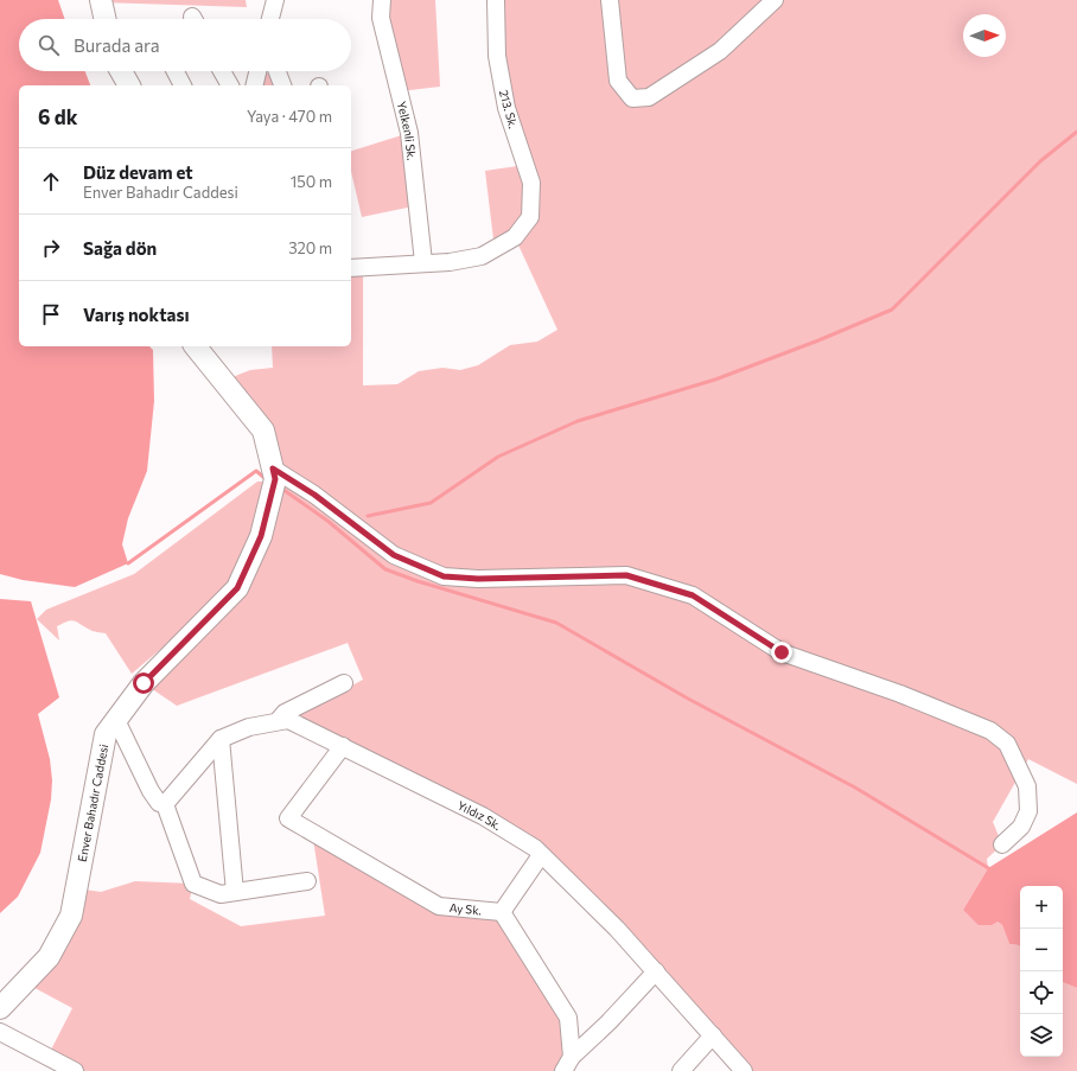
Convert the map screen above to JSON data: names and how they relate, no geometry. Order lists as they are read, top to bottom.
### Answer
{
  "streets": {
    "main road": ["Enver Bahadır Caddesi"],
    "street": [
      "213. Sk.",
      "Yelkenli Sk.",
      "Yıldız Sk.",
      "Ay Sk."
    ]
  },
  "crossings": [
    ["213. Sk.", "Yelkenli Sk."],
    ["Yıldız Sk.", "Ay Sk."]
  ],
  "north": "right",
  "page": {
    "search": "Burada ara",
    "heading": ["6 dk", "Yaya · 470 m"],
    "list": [
      ["Düz devam et", "Enver Bahadır Caddesi", "150 m"],
      ["Sağa dön", "320 m"],
      "Varış noktası"
    ],
    "map_buttons": ["+", "−"]
  }
}
